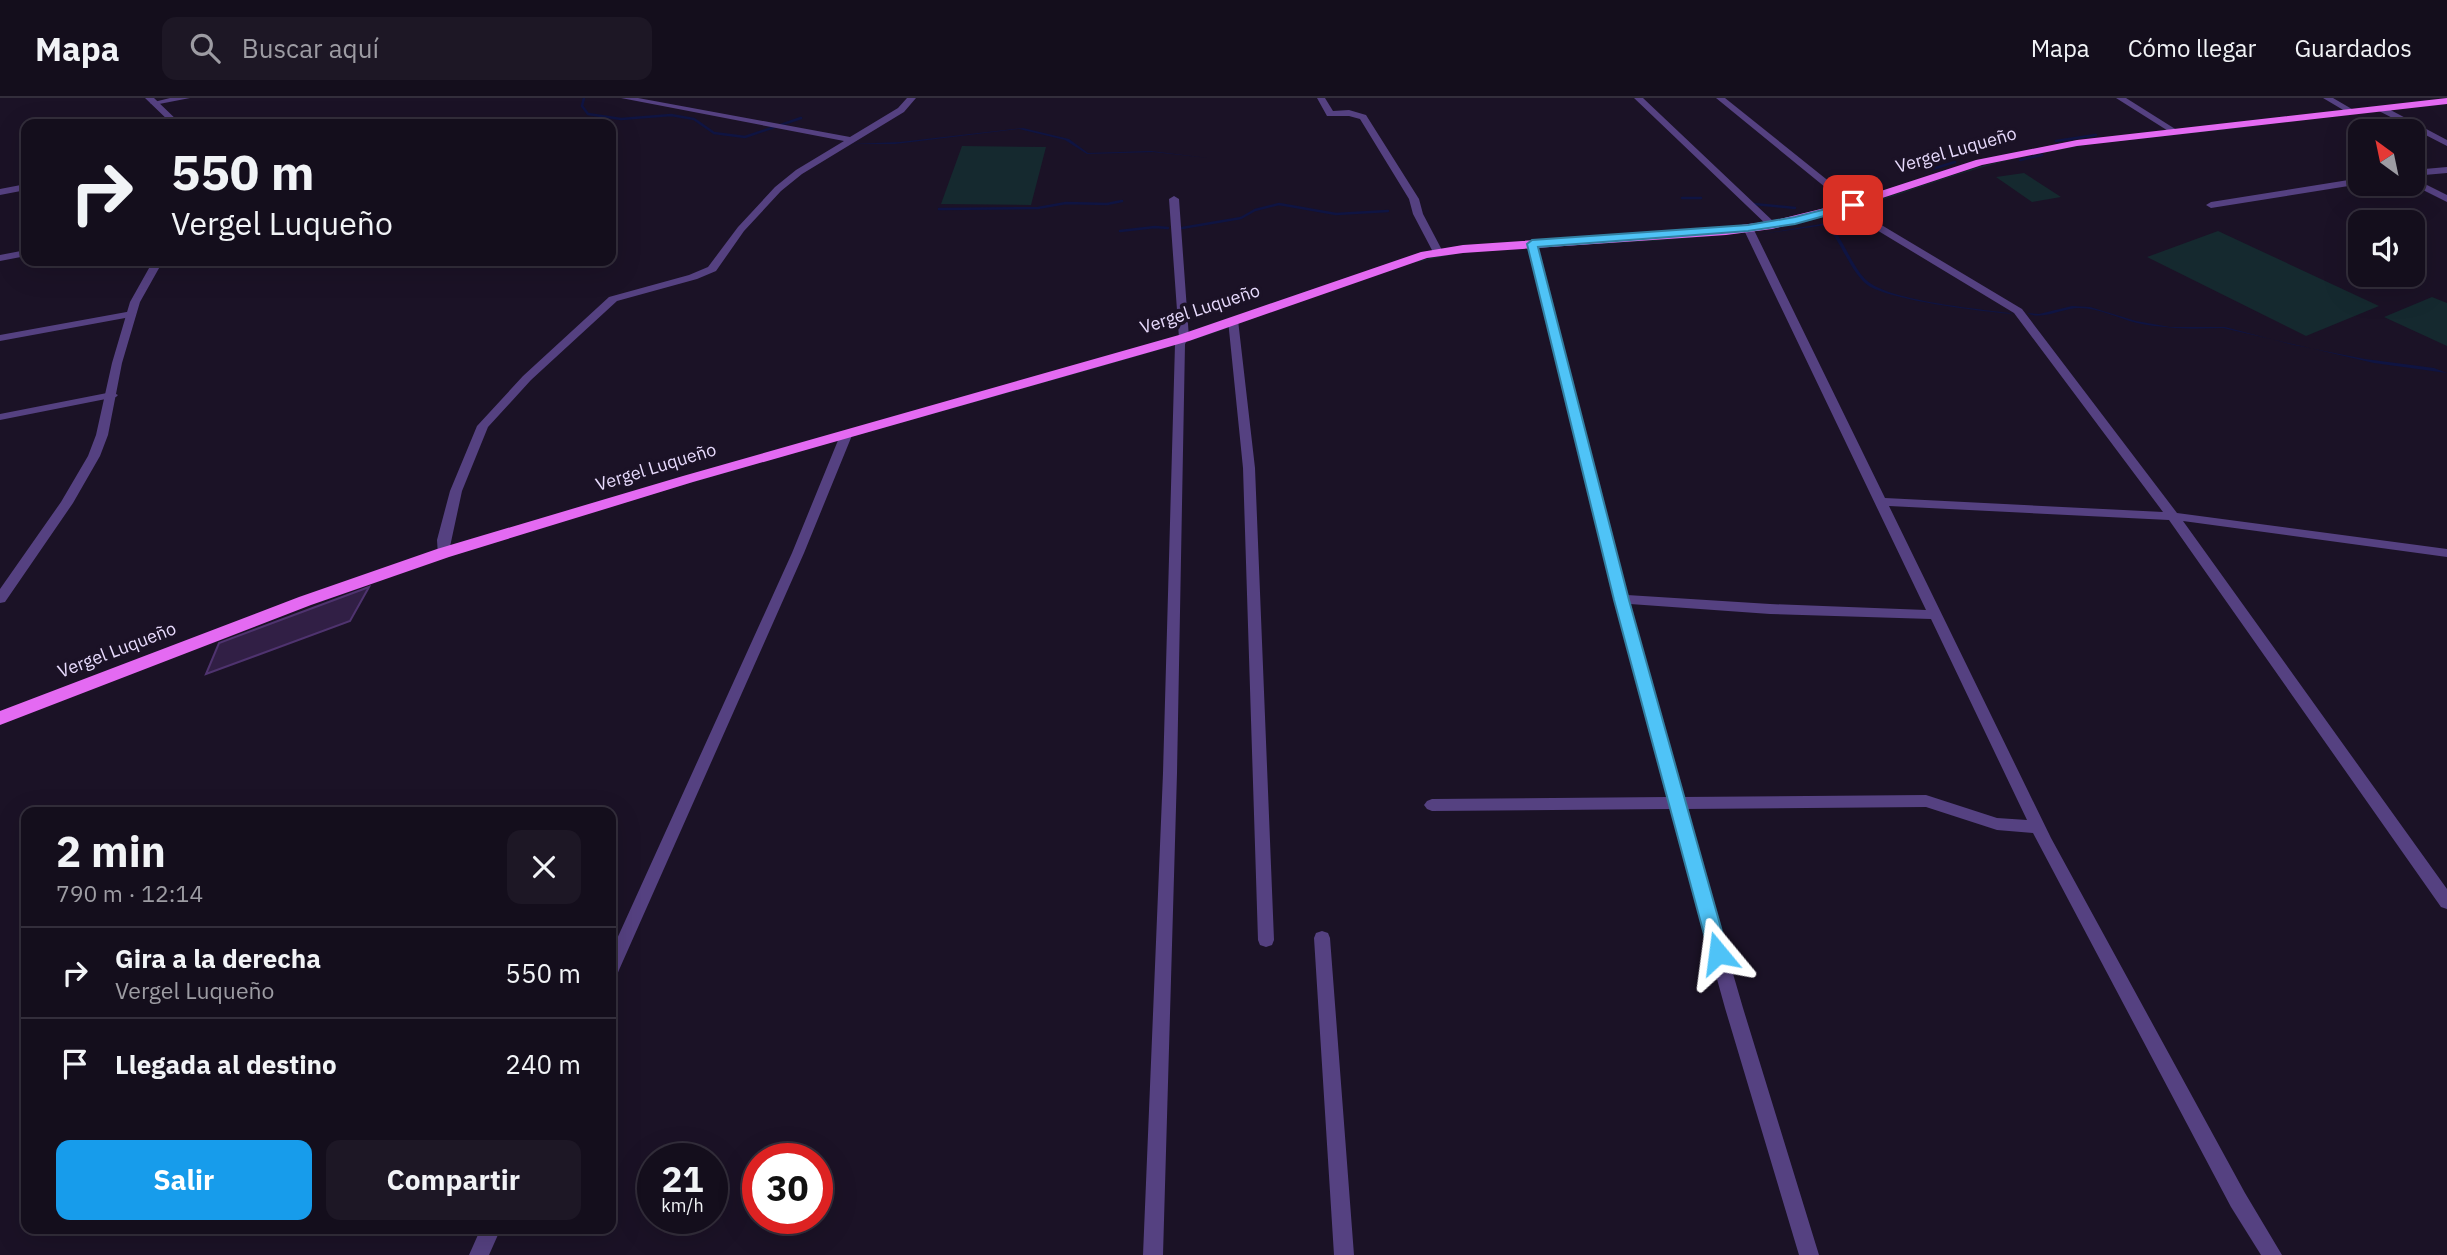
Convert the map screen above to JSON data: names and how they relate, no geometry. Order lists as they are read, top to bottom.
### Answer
{
  "streets": {
    "main road": ["Vergel Luqueño"]
  },
  "north": "top left",
  "page": {
    "header": "Mapa",
    "search": "Buscar aquí",
    "nav": ["Mapa", "Cómo llegar", "Guardados"],
    "turn": ["550 m", "Vergel Luqueño"],
    "heading": ["2 min", "790 m · 12:14"],
    "list": [
      {
        "name": "Gira a la derecha",
        "note": "Vergel Luqueño",
        "value": "550 m"
      },
      {
        "name": "Llegada al destino",
        "value": "240 m"
      }
    ],
    "buttons": ["Salir", "Compartir"],
    "speed": "21 km/h",
    "limit": "30"
  }
}
